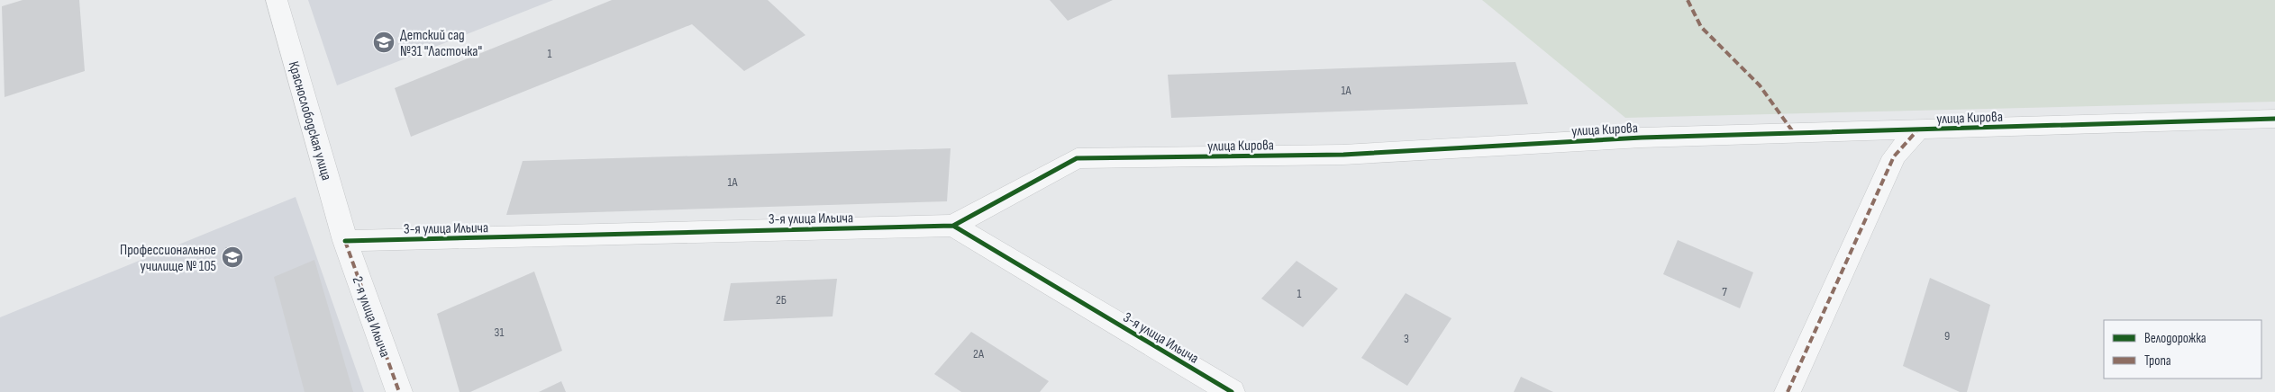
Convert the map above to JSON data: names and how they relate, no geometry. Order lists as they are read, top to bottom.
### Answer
{
  "streets": {
    "street": [
      "улица Кирова",
      "Краснослободская улица",
      "3-я улица Ильича",
      "2-я улица Ильича"
    ]
  },
  "crossings": [
    ["улица Кирова", "3-я улица Ильича"],
    ["Краснослободская улица", "3-я улица Ильича"],
    ["Краснослободская улица", "2-я улица Ильича"],
    ["3-я улица Ильича", "2-я улица Ильича"]
  ],
  "places": {
    "school or university": ["Детский сад №31 \"Ласточка\"", "Профессиональное училище № 105"]
  },
  "house_numbers": [
    "1",
    "1А",
    "1А",
    "7",
    "1",
    "2Б",
    "31",
    "9",
    "3",
    "2А"
  ],
  "legend": ["Велодорожка", "Тропа"]
}
